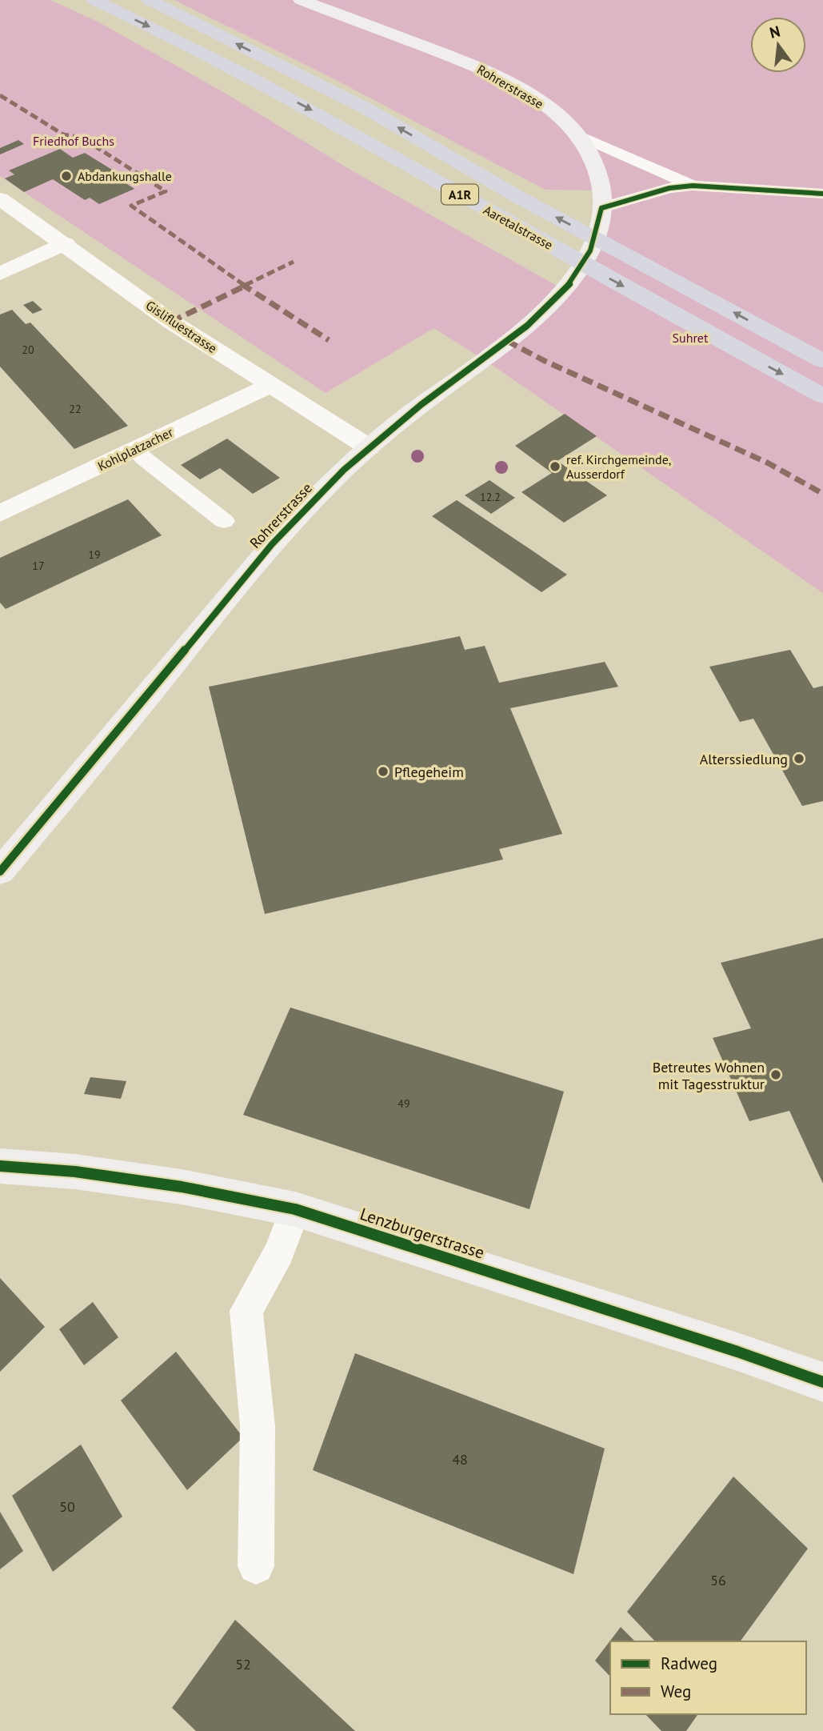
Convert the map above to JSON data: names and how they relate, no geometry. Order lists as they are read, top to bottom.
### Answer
{
  "streets": {
    "highway": ["A1R", "Aaretalstrasse"],
    "main road": ["Rohrerstrasse", "Lenzburgerstrasse"],
    "street": ["Gislifluestrasse", "Kohlplatzacher"]
  },
  "crossings": [
    ["Rohrerstrasse", "Gislifluestrasse"],
    ["Gislifluestrasse", "Kohlplatzacher"]
  ],
  "parks": ["Friedhof Buchs", "Suhret"],
  "places": [
    "Abdankungshalle",
    "ref. Kirchgemeinde, Ausserdorf",
    "Alterssiedlung",
    "Pflegeheim",
    "Betreutes Wohnen mit Tagesstruktur"
  ],
  "house_numbers": [
    "20",
    "22",
    "12.2",
    "19",
    "17",
    "49",
    "48",
    "50",
    "56",
    "52"
  ],
  "legend": ["Radweg", "Weg"],
  "north": "top"
}
